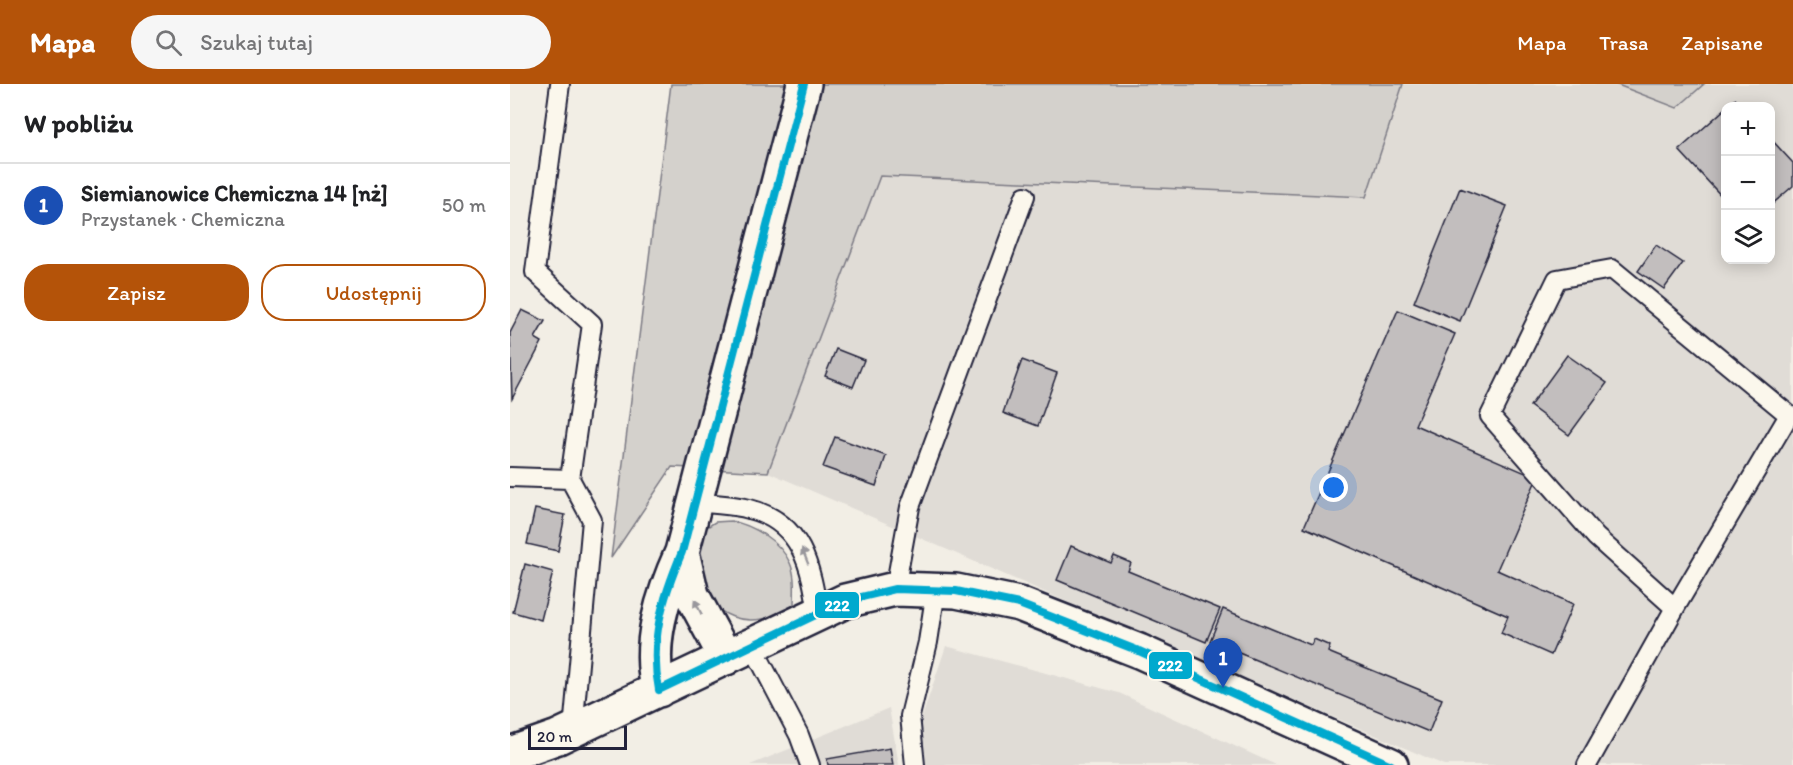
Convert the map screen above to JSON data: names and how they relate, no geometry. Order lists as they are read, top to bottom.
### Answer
{
  "lines": ["transit line 222"],
  "scale_bar": "20 m",
  "page": {
    "header": "Mapa",
    "search": "Szukaj tutaj",
    "nav": ["Mapa", "Trasa", "Zapisane"],
    "heading": "W pobliżu",
    "map_buttons": ["+", "−"],
    "list": [
      {
        "mark": "1",
        "name": "Siemianowice Chemiczna 14 [nż]",
        "note": "Przystanek · Chemiczna",
        "value": "50 m"
      }
    ],
    "buttons": ["Zapisz", "Udostępnij"],
    "pins": "1",
    "scale": "20 m"
  }
}
